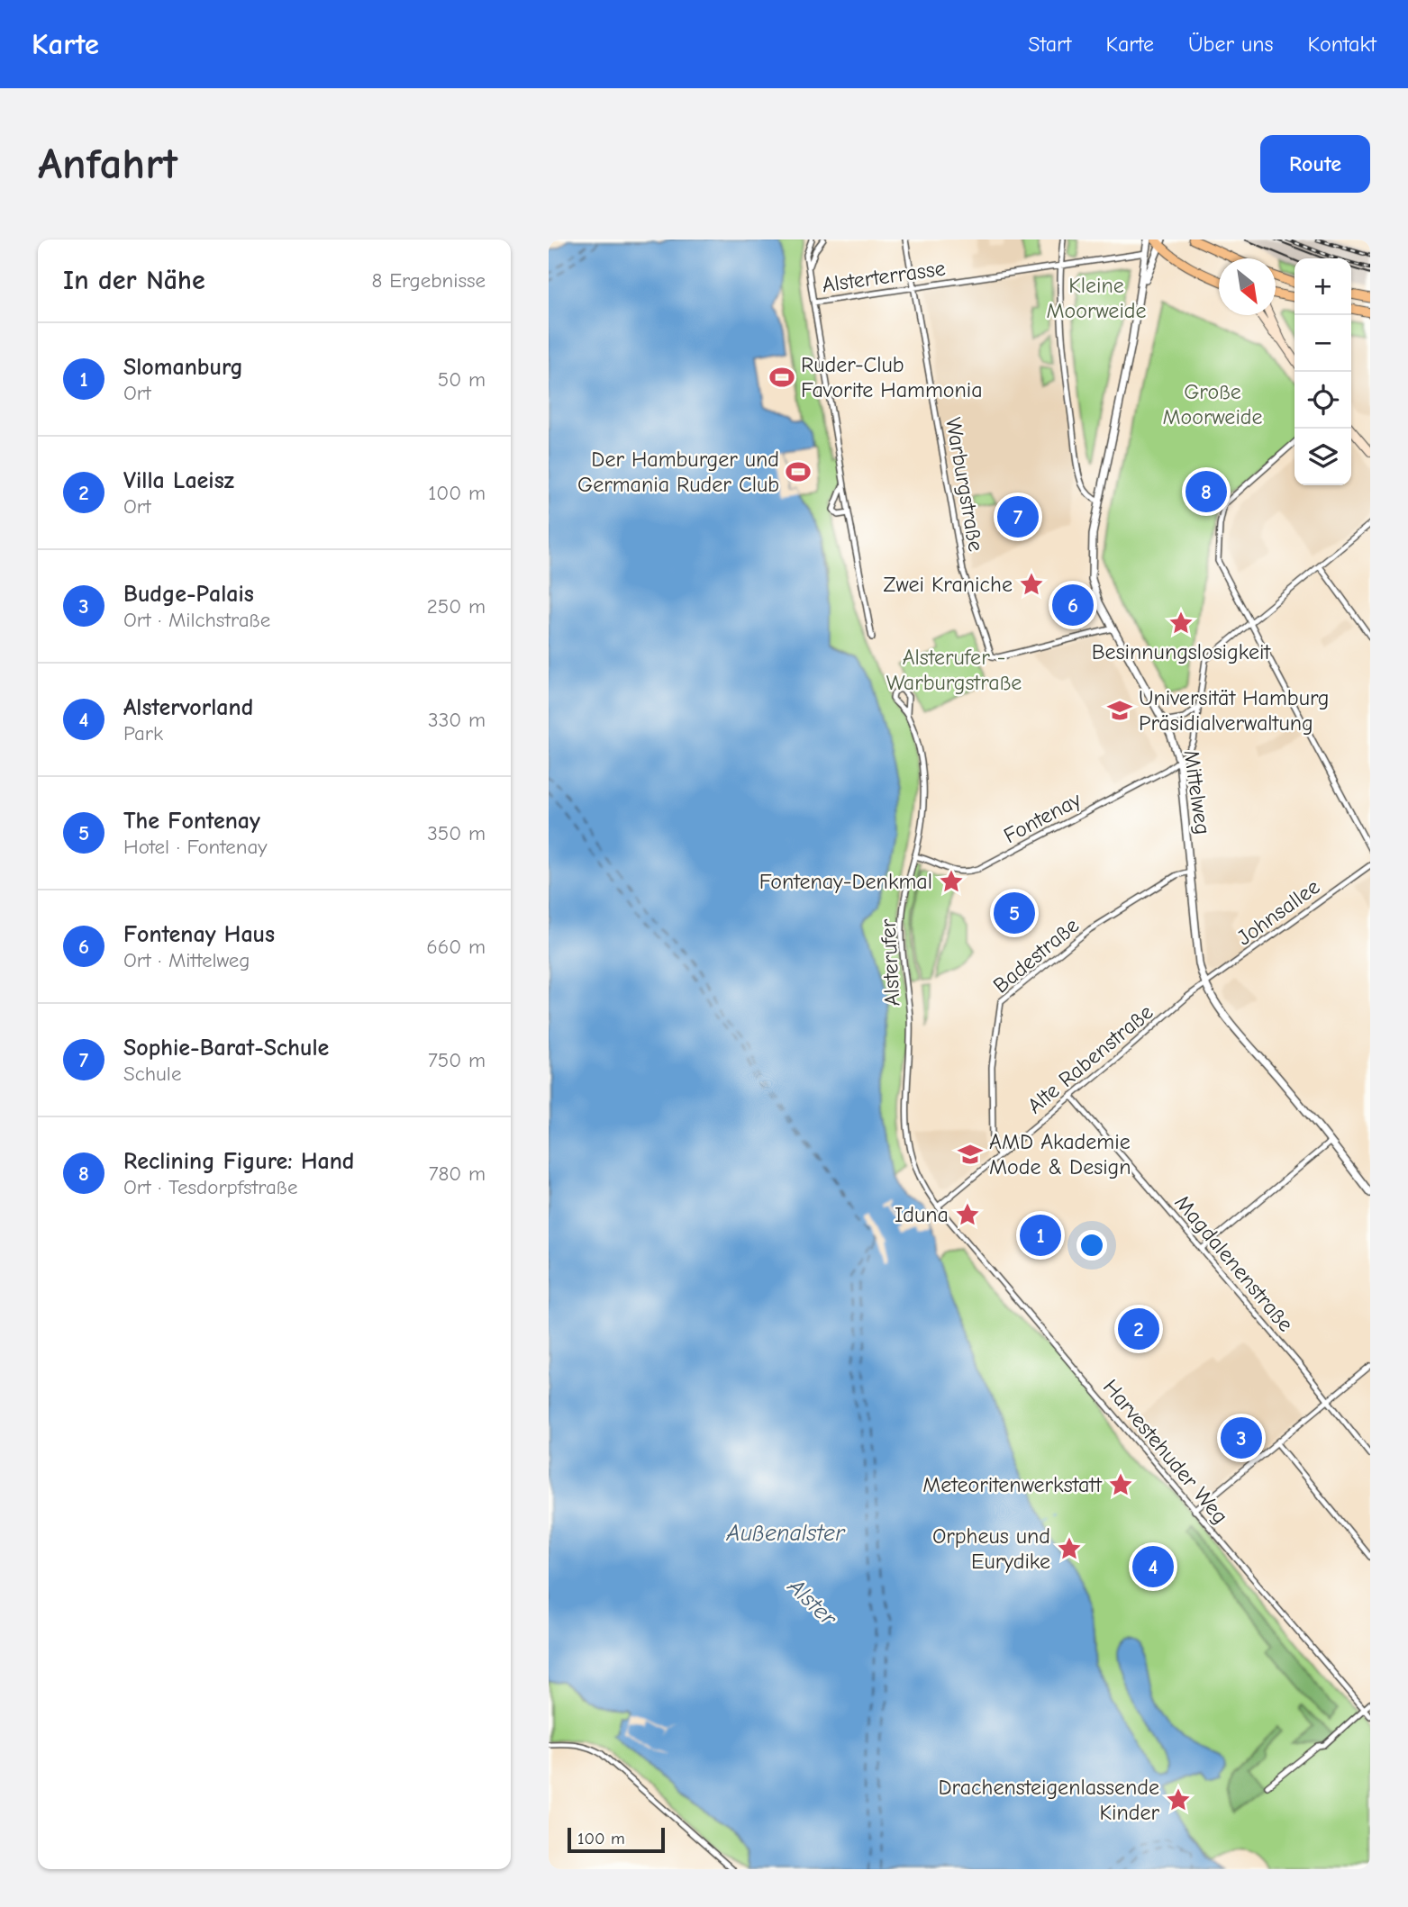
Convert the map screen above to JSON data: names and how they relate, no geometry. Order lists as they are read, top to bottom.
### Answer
{
  "streets": {
    "street": [
      "Alsterterrasse",
      "Warburgstraße",
      "Mittelweg",
      "Fontenay",
      "Johnsallee",
      "Badestraße",
      "Alsterufer",
      "Alte Rabenstraße",
      "Magdalenenstraße",
      "Harvestehuder Weg"
    ]
  },
  "crossings": [
    ["Alsterterrasse", "Warburgstraße"],
    ["Alsterterrasse", "Mittelweg"],
    ["Warburgstraße", "Mittelweg"],
    ["Mittelweg", "Fontenay"],
    ["Mittelweg", "Johnsallee"],
    ["Mittelweg", "Badestraße"],
    ["Mittelweg", "Alte Rabenstraße"],
    ["Fontenay", "Alsterufer"],
    ["Johnsallee", "Alte Rabenstraße"],
    ["Badestraße", "Alte Rabenstraße"],
    ["Alsterufer", "Alte Rabenstraße"],
    ["Alsterufer", "Harvestehuder Weg"],
    ["Alte Rabenstraße", "Magdalenenstraße"],
    ["Alte Rabenstraße", "Harvestehuder Weg"]
  ],
  "water": ["Außenalster", "Alster"],
  "parks": ["Kleine Moorweide", "Große Moorweide", "Alsterufer - Warburgstraße"],
  "places": {
    "sports": ["Ruder-Club Favorite Hammonia", "Der Hamburger und Germania Ruder Club"],
    "place": [
      "Zwei Kraniche",
      "Besinnungslosigkeit",
      "Fontenay-Denkmal",
      "Iduna",
      "Meteoritenwerkstatt",
      "Orpheus und Eurydike",
      "Drachensteigenlassende Kinder"
    ],
    "school or university": ["Universität Hamburg Präsidialverwaltung", "AMD Akademie Mode & Design"]
  },
  "scale_bar": "100 m",
  "north": "bottom right",
  "page": {
    "header": "Karte",
    "nav": [
      "Start",
      "Karte",
      "Über uns",
      "Kontakt"
    ],
    "buttons": "Route",
    "title": "Anfahrt",
    "heading": ["In der Nähe", "8 Ergebnisse"],
    "map_buttons": ["+", "−"],
    "list": [
      {
        "mark": "1",
        "name": "Slomanburg",
        "note": "Ort",
        "value": "50 m"
      },
      {
        "mark": "2",
        "name": "Villa Laeisz",
        "note": "Ort",
        "value": "100 m"
      },
      {
        "mark": "3",
        "name": "Budge-Palais",
        "note": "Ort · Milchstraße",
        "value": "250 m"
      },
      {
        "mark": "4",
        "name": "Alstervorland",
        "note": "Park",
        "value": "330 m"
      },
      {
        "mark": "5",
        "name": "The Fontenay",
        "note": "Hotel · Fontenay",
        "value": "350 m"
      },
      {
        "mark": "6",
        "name": "Fontenay Haus",
        "note": "Ort · Mittelweg",
        "value": "660 m"
      },
      {
        "mark": "7",
        "name": "Sophie-Barat-Schule",
        "note": "Schule",
        "value": "750 m"
      },
      {
        "mark": "8",
        "name": "Reclining Figure: Hand",
        "note": "Ort · Tesdorpfstraße",
        "value": "780 m"
      }
    ],
    "pins": [
      "8",
      "7",
      "6",
      "5",
      "1",
      "2",
      "3",
      "4"
    ],
    "scale": "100 m"
  }
}
